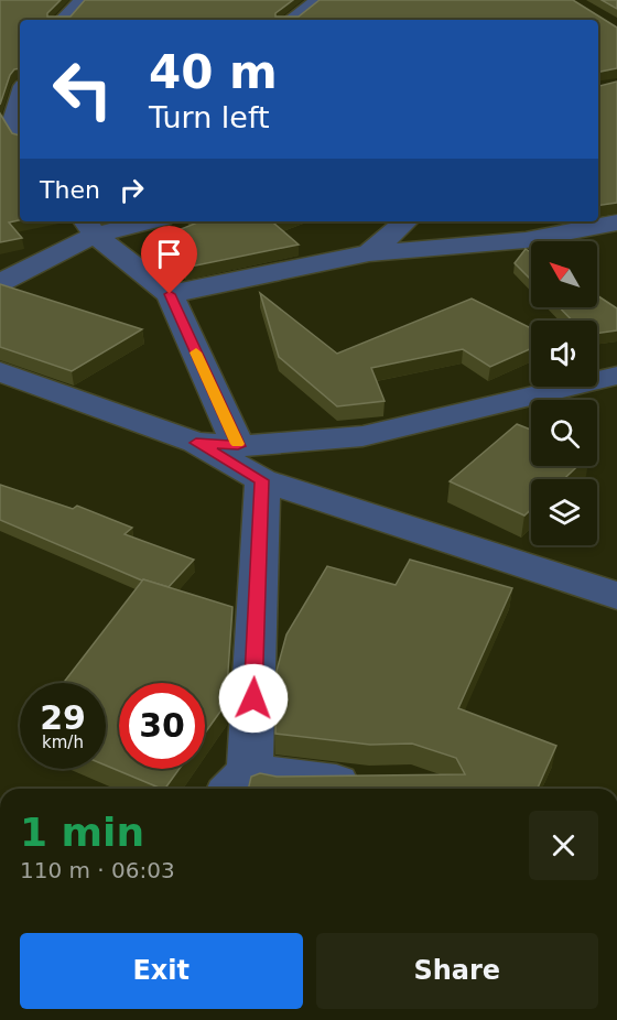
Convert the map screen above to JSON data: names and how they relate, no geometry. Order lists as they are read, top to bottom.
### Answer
{
  "north": "top left",
  "page": {
    "turn": ["40 m", "Turn left"],
    "then": "Then",
    "speed": "29 km/h",
    "limit": "30",
    "heading": ["1 min", "110 m · 06:03"],
    "buttons": ["Exit", "Share"]
  }
}
